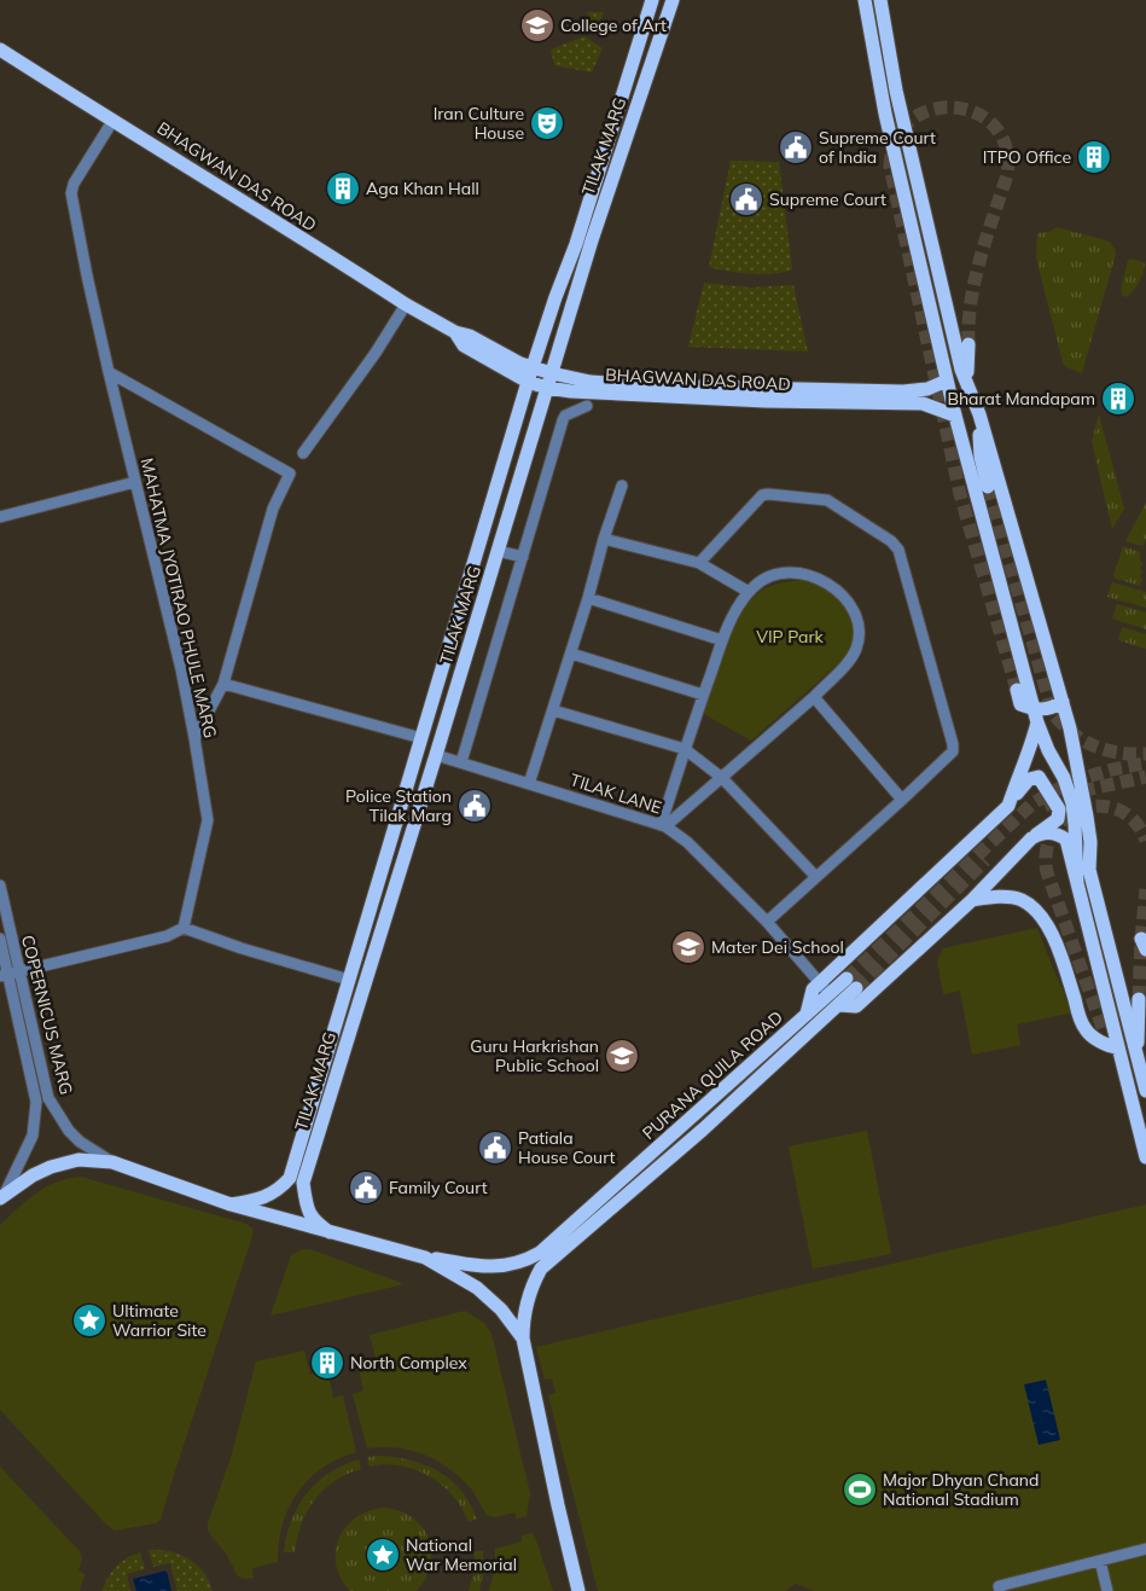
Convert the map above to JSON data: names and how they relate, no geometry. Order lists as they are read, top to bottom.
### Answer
{
  "streets": {
    "main road": ["TILAK MARG", "BHAGWAN DAS ROAD", "PURANA QUILA ROAD"],
    "street": ["MAHATMA JYOTIRAO PHULE MARG", "TILAK LANE", "COPERNICUS MARG"]
  },
  "crossings": [
    ["TILAK MARG", "BHAGWAN DAS ROAD"],
    ["TILAK MARG", "TILAK LANE"],
    ["BHAGWAN DAS ROAD", "MAHATMA JYOTIRAO PHULE MARG"],
    ["TILAK LANE", "PURANA QUILA ROAD"]
  ],
  "parks": ["VIP Park"],
  "places": {
    "school or university": ["College of Art", "Mater Dei School", "Guru Harkrishan Public School"],
    "theatre": ["Iran Culture House"],
    "public building": [
      "Supreme Court of India",
      "Supreme Court",
      "Police Station Tilak Marg",
      "Patiala House Court",
      "Family Court"
    ],
    "building": [
      "ITPO Office",
      "Aga Khan Hall",
      "Bharat Mandapam",
      "North Complex"
    ],
    "place": ["Ultimate Warrior Site", "National War Memorial"],
    "sports": ["Major Dhyan Chand National Stadium"]
  }
}
